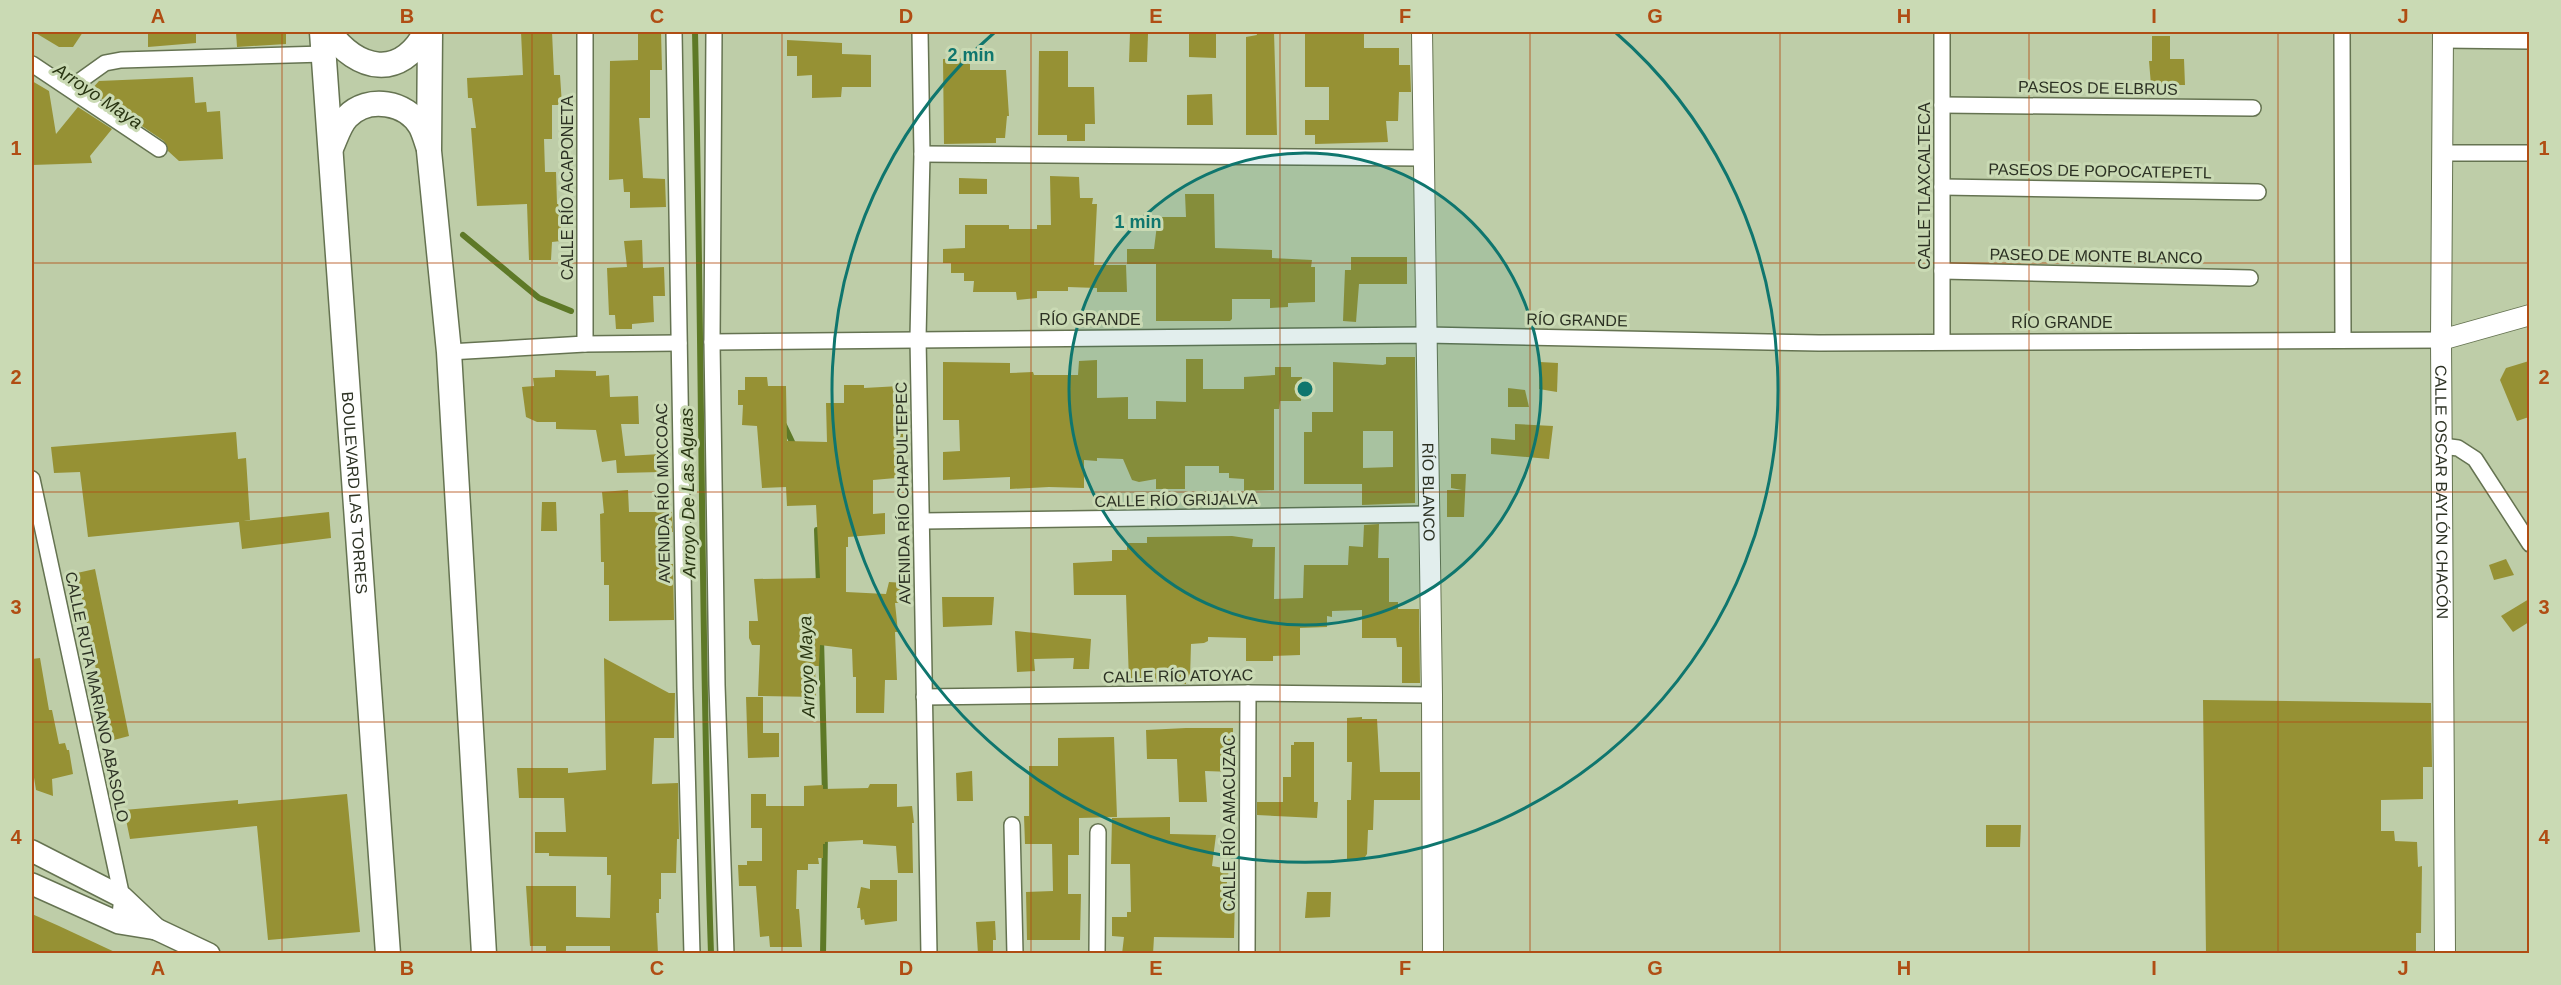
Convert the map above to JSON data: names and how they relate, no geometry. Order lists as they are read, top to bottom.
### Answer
{
  "streets": {
    "main road": ["BOULEVARD LAS TORRES"],
    "street": [
      "PASEOS DE ELBRUS",
      "PASEOS DE POPOCATEPETL",
      "CALLE TLAXCALTECA",
      "CALLE RÍO ACAPONETA",
      "PASEO DE MONTE BLANCO",
      "RÍO GRANDE",
      "RÍO BLANCO",
      "CALLE OSCAR BAYLÓN CHACÓN",
      "AVENIDA RÍO MIXCOAC",
      "AVENIDA RÍO CHAPULTEPEC",
      "CALLE RÍO GRIJALVA",
      "CALLE RÍO ATOYAC",
      "CALLE RUTA MARIANO ABASOLO",
      "CALLE RÍO AMACUZAC"
    ]
  },
  "crossings": [
    ["PASEOS DE ELBRUS", "CALLE TLAXCALTECA"],
    ["PASEOS DE POPOCATEPETL", "CALLE TLAXCALTECA"],
    ["CALLE TLAXCALTECA", "PASEO DE MONTE BLANCO"],
    ["CALLE TLAXCALTECA", "RÍO GRANDE"],
    ["RÍO GRANDE", "RÍO BLANCO"],
    ["RÍO GRANDE", "CALLE OSCAR BAYLÓN CHACÓN"],
    ["RÍO GRANDE", "AVENIDA RÍO CHAPULTEPEC"],
    ["RÍO BLANCO", "CALLE RÍO GRIJALVA"],
    ["RÍO BLANCO", "CALLE RÍO ATOYAC"],
    ["AVENIDA RÍO CHAPULTEPEC", "CALLE RÍO GRIJALVA"],
    ["AVENIDA RÍO CHAPULTEPEC", "CALLE RÍO ATOYAC"],
    ["CALLE RÍO ATOYAC", "CALLE RÍO AMACUZAC"]
  ],
  "water": ["Arroyo Maya", "Arroyo De Las Aguas"],
  "grid": {
    "columns": [
      "A",
      "B",
      "C",
      "D",
      "E",
      "F",
      "G",
      "H",
      "I",
      "J"
    ],
    "rows": [
      "1",
      "2",
      "3",
      "4"
    ]
  },
  "rings": ["2 min", "1 min"]
}
